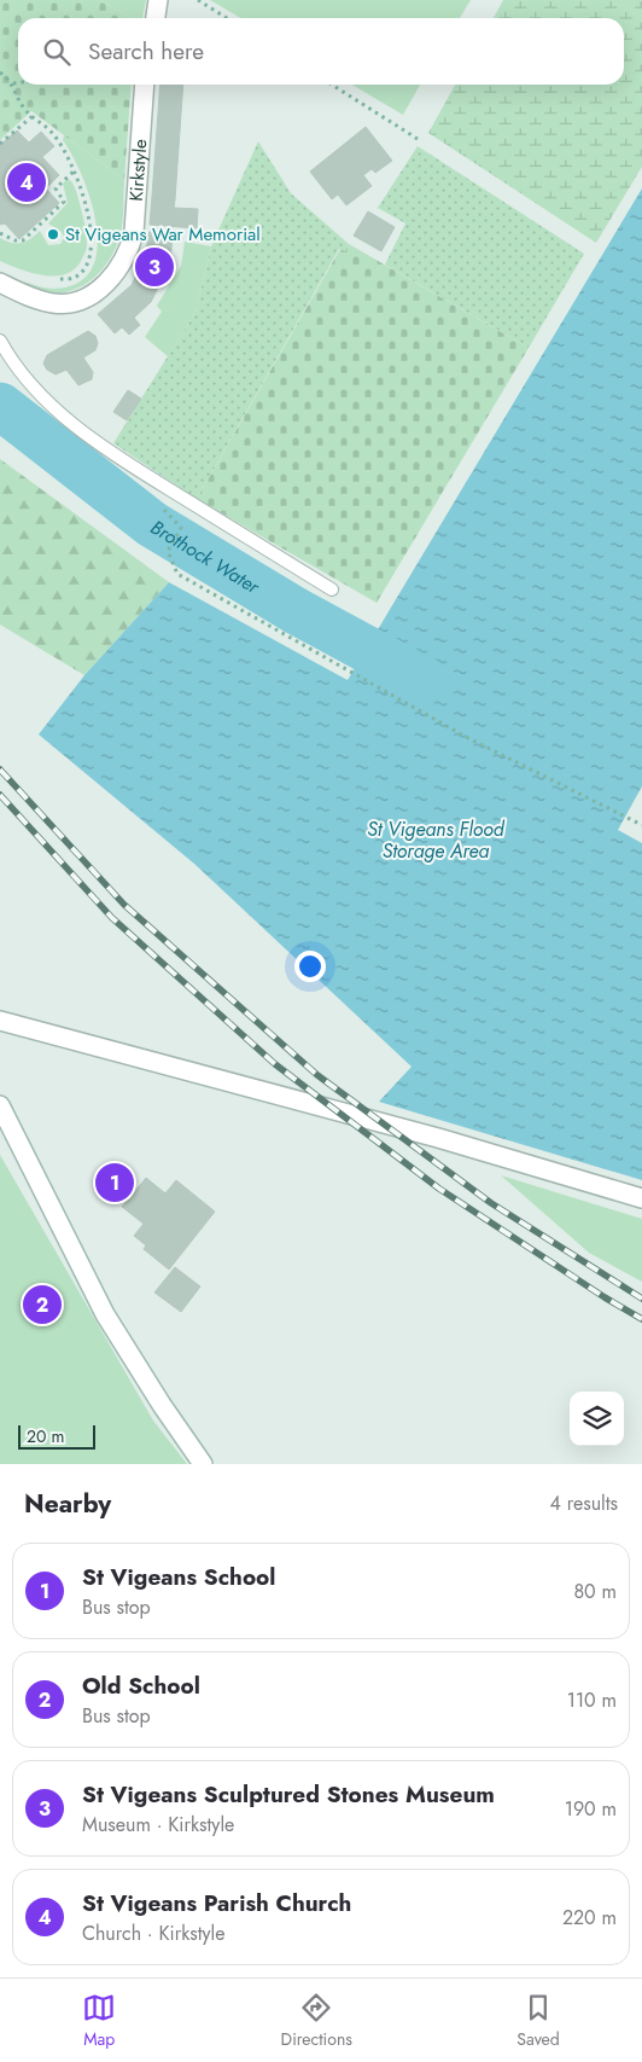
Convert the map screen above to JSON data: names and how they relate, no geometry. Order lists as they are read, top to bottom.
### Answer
{
  "streets": {
    "street": ["Kirkstyle"]
  },
  "water": ["Brothock Water", "St Vigeans Flood Storage Area"],
  "places": ["St Vigeans War Memorial"],
  "scale_bar": "20 m",
  "page": {
    "search": "Search here",
    "pins": [
      "4",
      "3",
      "1",
      "2"
    ],
    "scale": "20 m",
    "heading": ["Nearby", "4 results"],
    "list": [
      {
        "mark": "1",
        "name": "St Vigeans School",
        "note": "Bus stop",
        "value": "80 m"
      },
      {
        "mark": "2",
        "name": "Old School",
        "note": "Bus stop",
        "value": "110 m"
      },
      {
        "mark": "3",
        "name": "St Vigeans Sculptured Stones Museum",
        "note": "Museum · Kirkstyle",
        "value": "190 m"
      },
      {
        "mark": "4",
        "name": "St Vigeans Parish Church",
        "note": "Church · Kirkstyle",
        "value": "220 m"
      }
    ],
    "nav": ["Map", "Directions", "Saved"]
  }
}
